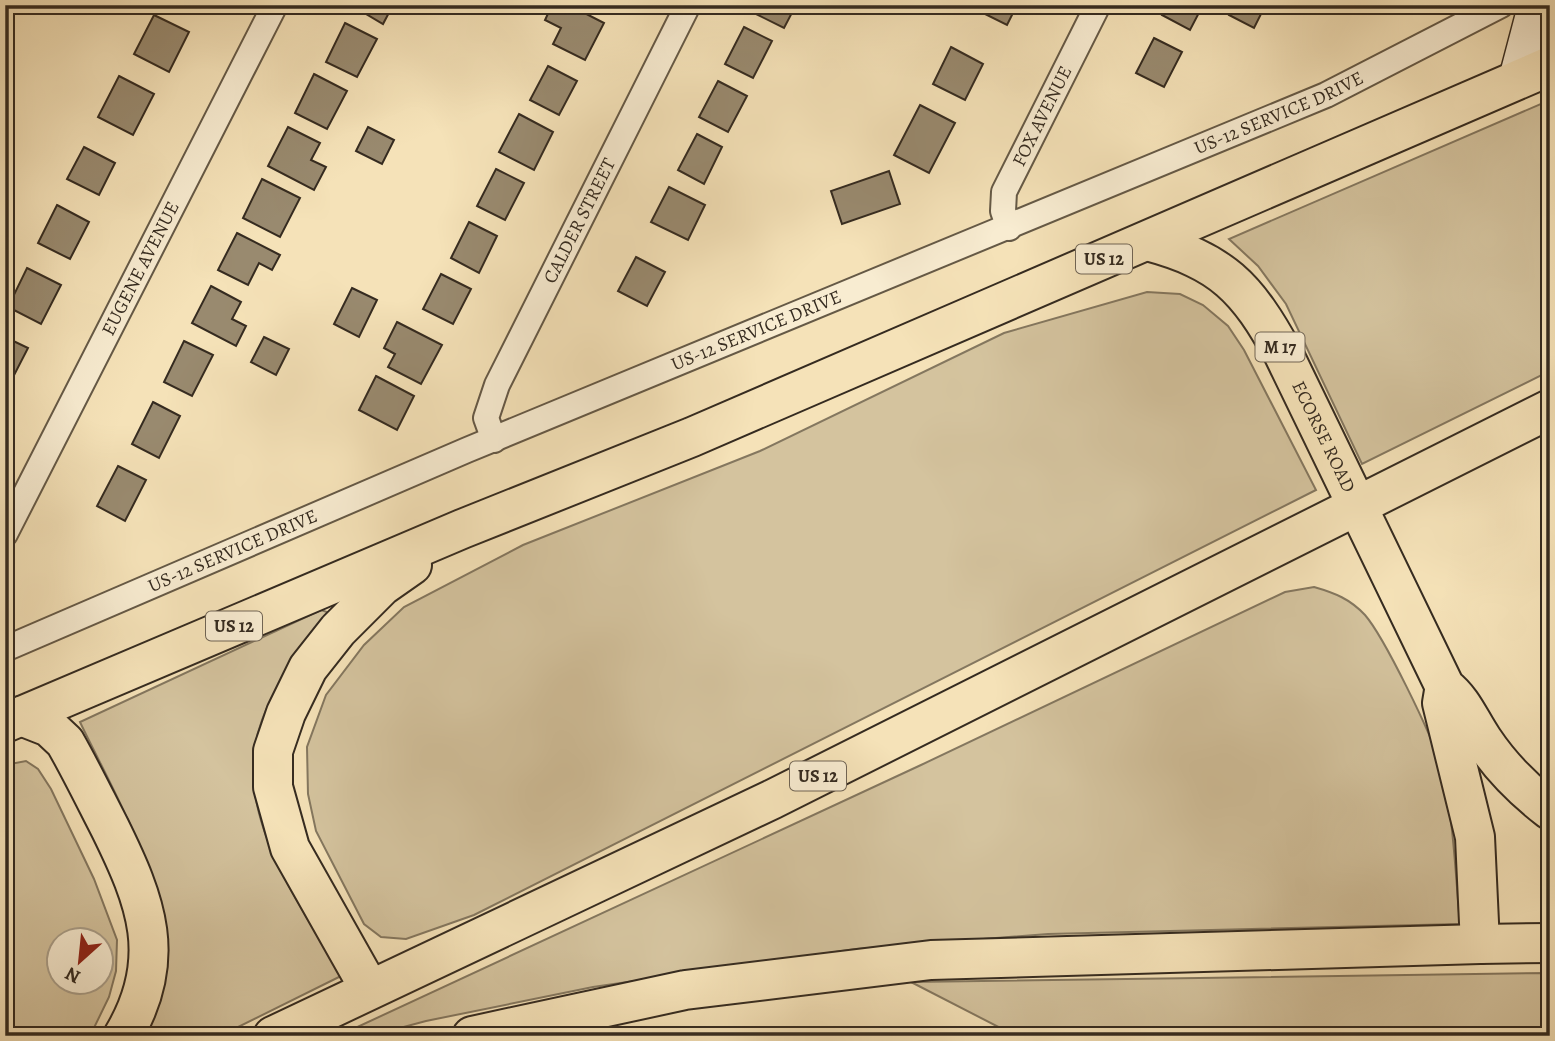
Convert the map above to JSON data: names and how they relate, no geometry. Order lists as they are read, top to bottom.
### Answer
{
  "streets": {
    "main road": ["US 12", "M 17", "ECORSE ROAD"],
    "street": [
      "US-12 SERVICE DRIVE",
      "FOX AVENUE",
      "CALDER STREET",
      "EUGENE AVENUE"
    ]
  },
  "crossings": [
    ["US-12 SERVICE DRIVE", "FOX AVENUE"],
    ["US-12 SERVICE DRIVE", "CALDER STREET"],
    ["US 12", "ECORSE ROAD"]
  ],
  "north": "bottom left"
}
